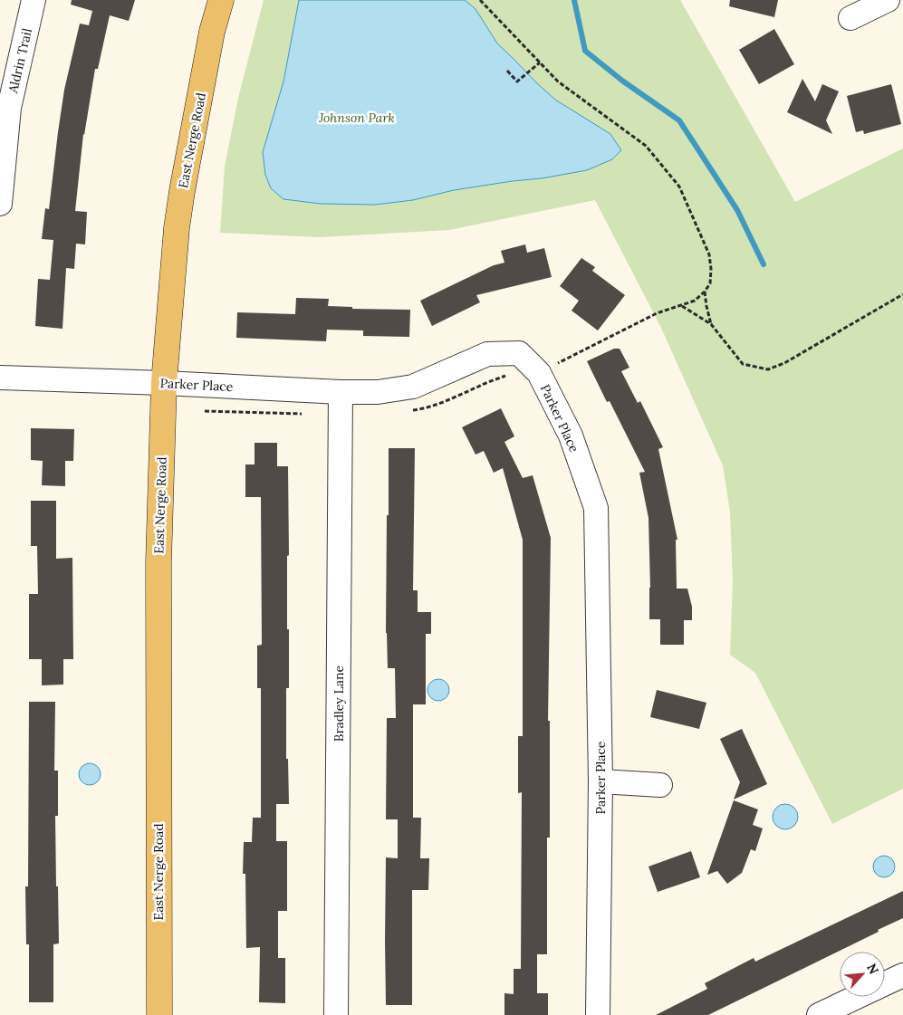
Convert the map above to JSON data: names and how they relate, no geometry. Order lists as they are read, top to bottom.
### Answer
{
  "streets": {
    "main road": ["East Nerge Road"],
    "street": ["Aldrin Trail", "Parker Place", "Bradley Lane"]
  },
  "crossings": [
    ["East Nerge Road", "Parker Place"],
    ["Parker Place", "Bradley Lane"]
  ],
  "parks": ["Johnson Park"],
  "north": "top right"
}
